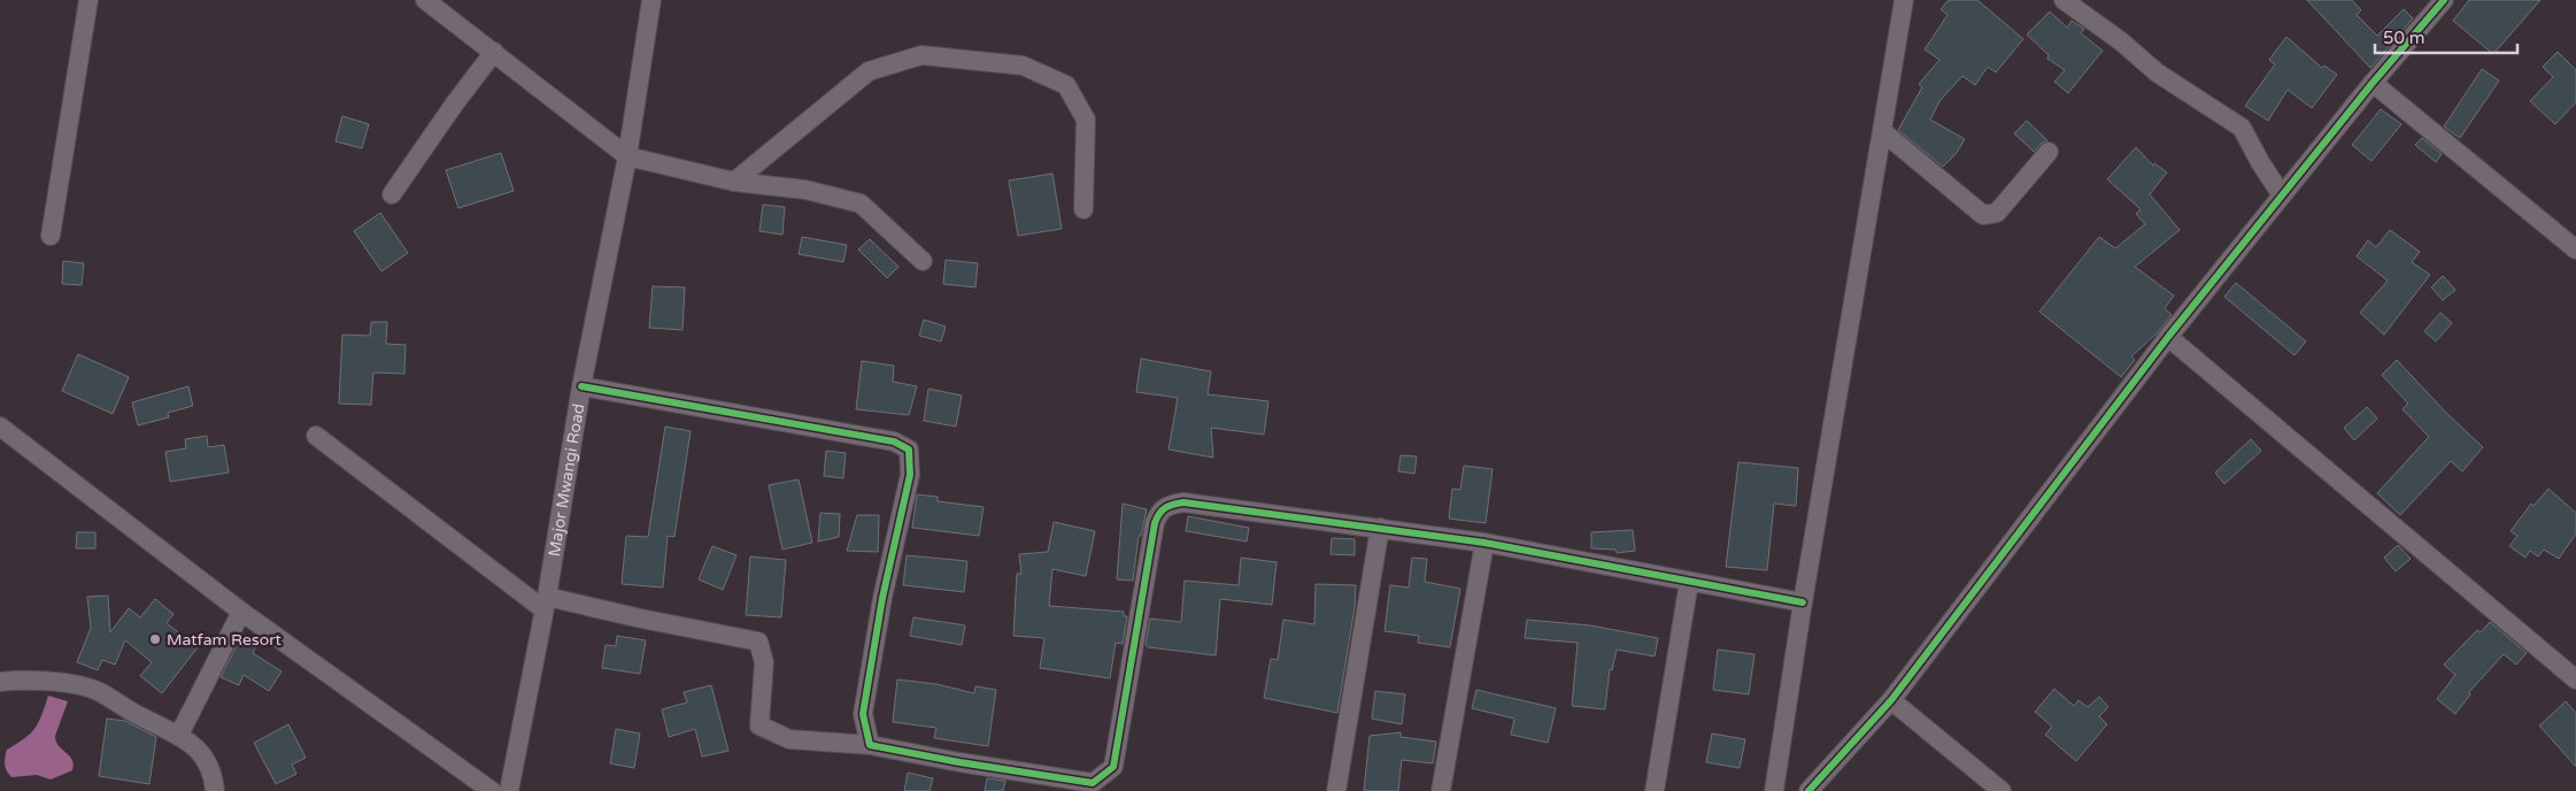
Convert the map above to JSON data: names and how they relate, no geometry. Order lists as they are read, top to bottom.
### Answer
{
  "streets": {
    "street": ["Major Mwangi Road"]
  },
  "places": ["Matfam Resort"],
  "scale_bar": "50 m"
}
